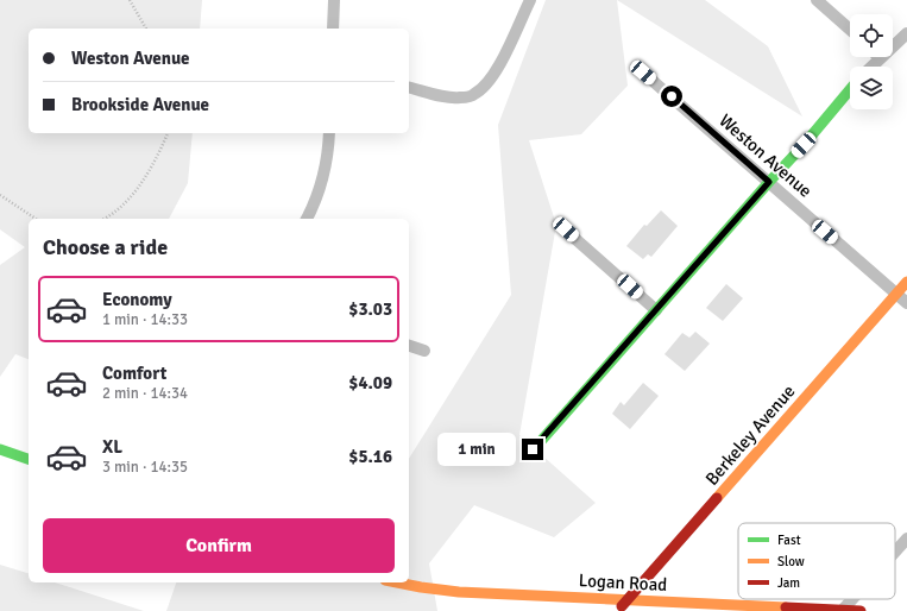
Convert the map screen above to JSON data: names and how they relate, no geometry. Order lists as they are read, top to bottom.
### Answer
{
  "streets": {
    "street": ["Weston Avenue", "Berkeley Avenue", "Logan Road"]
  },
  "crossings": [
    ["Weston Avenue", "Berkeley Avenue"],
    ["Berkeley Avenue", "Logan Road"]
  ],
  "legend": ["Fast", "Slow", "Jam"],
  "page": {
    "banner": ["Weston Avenue", "Brookside Avenue"],
    "heading": "Choose a ride",
    "list": [
      {
        "name": "Economy",
        "note": "1 min · 14:33",
        "value": "$3.03"
      },
      {
        "name": "Comfort",
        "note": "2 min · 14:34",
        "value": "$4.09"
      },
      {
        "name": "XL",
        "note": "3 min · 14:35",
        "value": "$5.16"
      }
    ],
    "bubble": "1 min",
    "buttons": "Confirm"
  }
}
